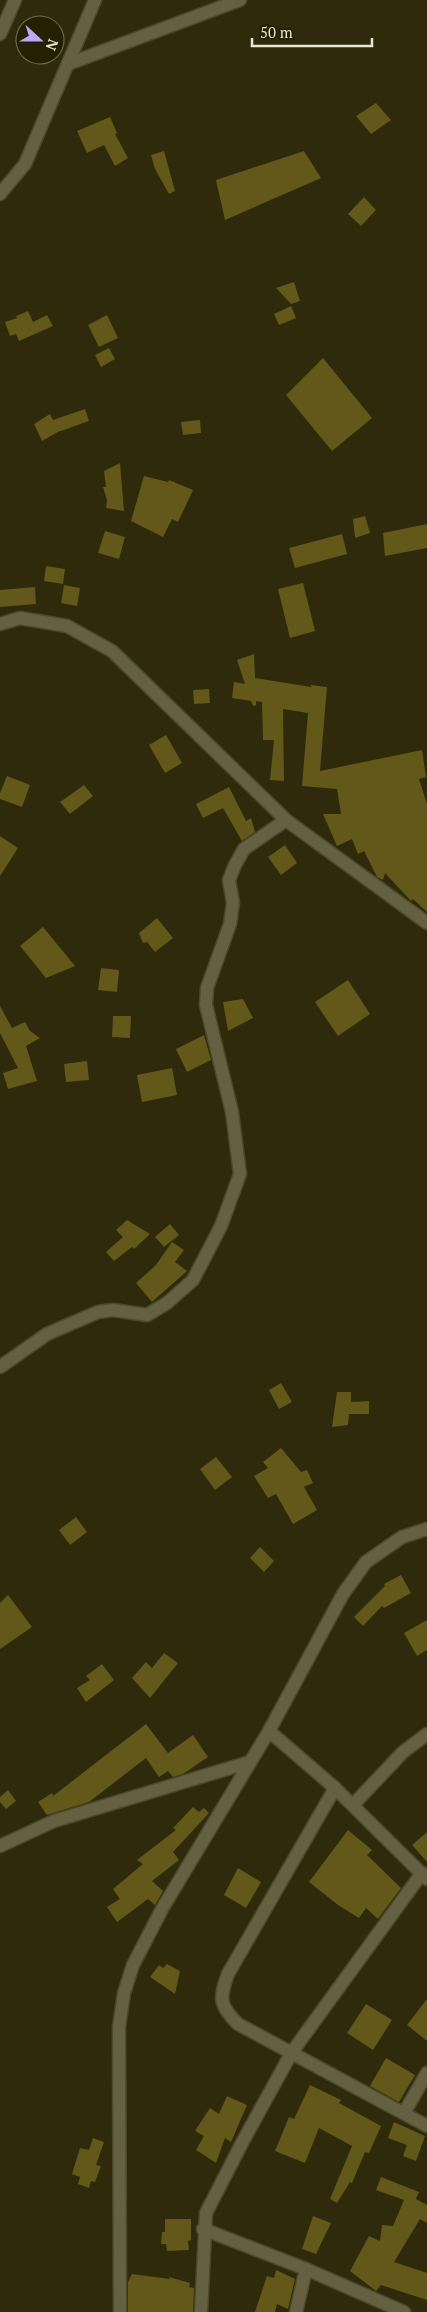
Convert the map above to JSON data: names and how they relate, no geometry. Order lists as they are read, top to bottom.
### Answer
{
  "scale_bar": "50 m",
  "north": "right"
}
